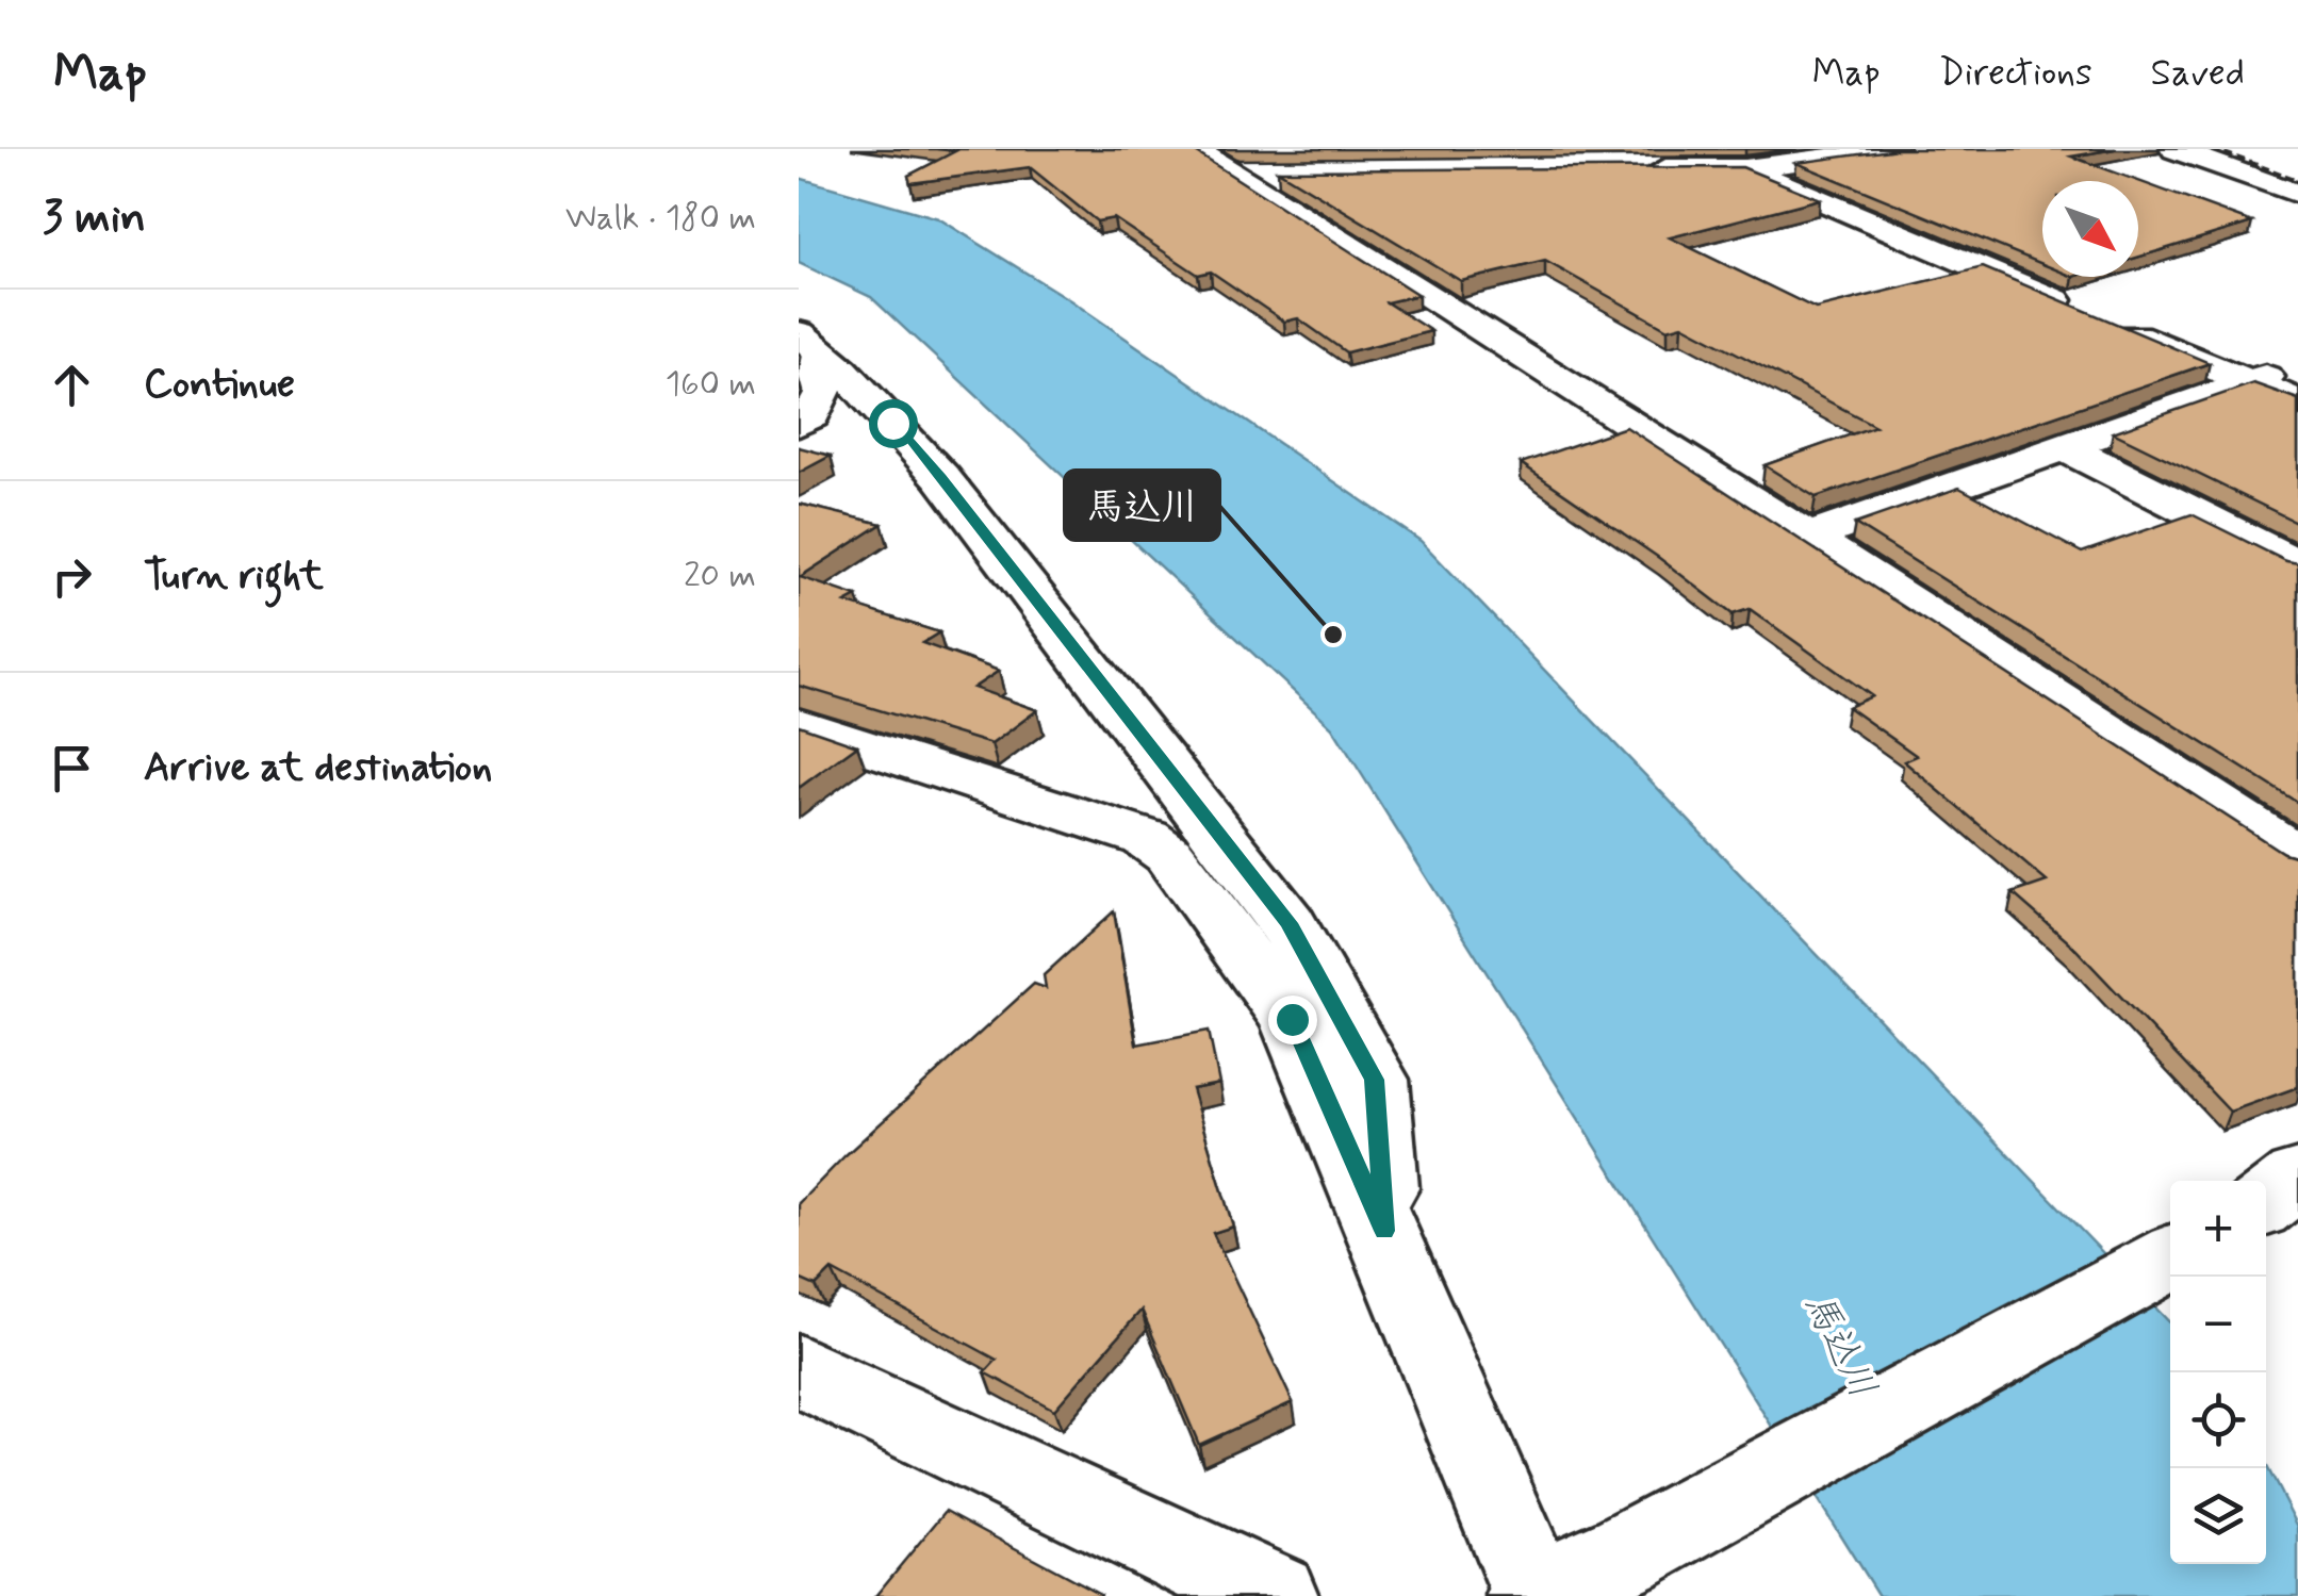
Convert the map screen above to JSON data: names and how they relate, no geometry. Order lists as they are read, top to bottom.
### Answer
{
  "water": ["馬込川"],
  "places": ["馬込川"],
  "north": "bottom right",
  "page": {
    "header": "Map",
    "nav": ["Map", "Directions", "Saved"],
    "heading": ["3 min", "Walk · 180 m"],
    "list": [
      ["Continue", "160 m"],
      ["Turn right", "20 m"],
      "Arrive at destination"
    ],
    "map_buttons": ["+", "−"]
  }
}
